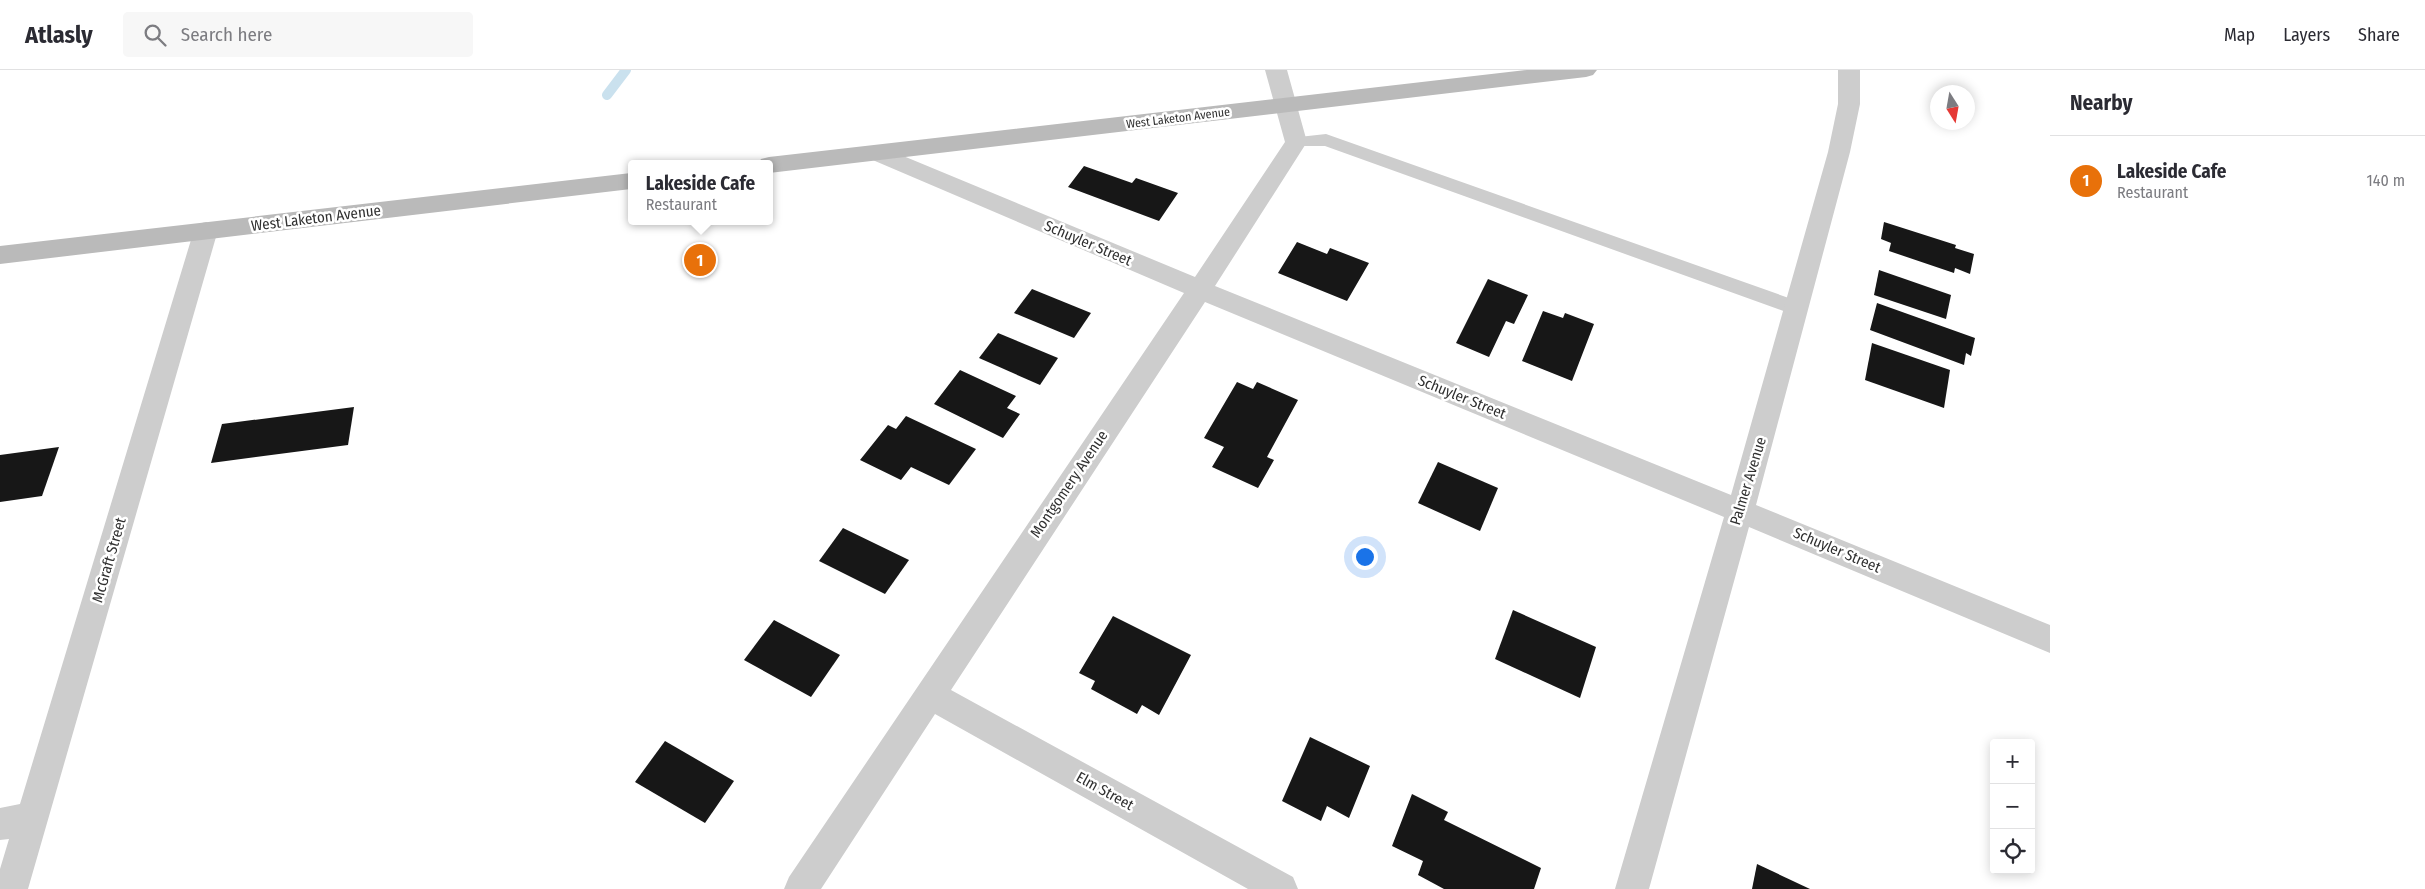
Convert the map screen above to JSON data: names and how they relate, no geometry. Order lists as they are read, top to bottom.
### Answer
{
  "streets": {
    "main road": ["West Laketon Avenue"],
    "street": [
      "Schuyler Street",
      "Palmer Avenue",
      "Montgomery Avenue",
      "McGraft Street",
      "Elm Street"
    ]
  },
  "crossings": [
    ["West Laketon Avenue", "Schuyler Street"],
    ["West Laketon Avenue", "McGraft Street"],
    ["Schuyler Street", "Palmer Avenue"],
    ["Schuyler Street", "Montgomery Avenue"],
    ["Montgomery Avenue", "Elm Street"]
  ],
  "north": "bottom",
  "page": {
    "header": "Atlasly",
    "search": "Search here",
    "nav": ["Map", "Layers", "Share"],
    "heading": "Nearby",
    "list": [
      {
        "mark": "1",
        "name": "Lakeside Cafe",
        "note": "Restaurant",
        "value": "140 m"
      }
    ],
    "popup": ["Lakeside Cafe", "Restaurant"],
    "pins": "1",
    "map_buttons": ["+", "−"]
  }
}
